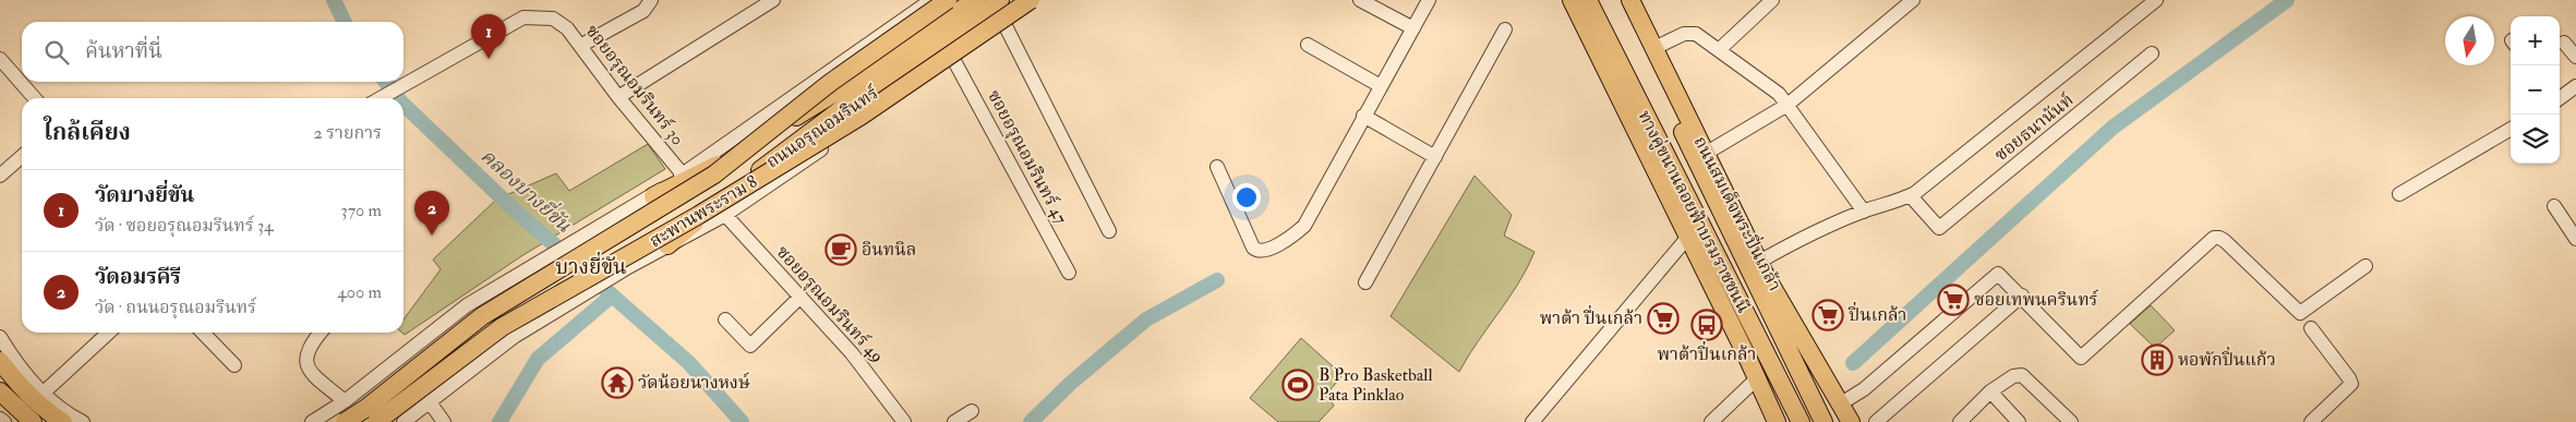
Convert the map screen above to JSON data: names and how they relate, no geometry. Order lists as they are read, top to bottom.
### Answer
{
  "streets": {
    "main road": ["สะพานพระราม 8", "ทางคู่ขนานลอยฟ้าบรมราชชนนี", "ถนนสมเด็จพระปิ่นเกล้า"],
    "street": [
      "ซอยอรุณอมรินทร์ 30",
      "ถนนอรุณอมรินทร์",
      "ซอยธนานันท์",
      "ซอยอรุณอมรินทร์ 47",
      "ซอยอรุณอมรินทร์ 49"
    ]
  },
  "crossings": [
    ["ถนนอรุณอมรินทร์", "ซอยอรุณอมรินทร์ 47"],
    ["ถนนอรุณอมรินทร์", "ซอยอรุณอมรินทร์ 49"]
  ],
  "districts": ["บางยี่ขัน"],
  "water": ["คลองบางยี่ขัน"],
  "places": {
    "cafe": ["อินทนิล"],
    "supermarket": ["ซอยเทพนครินทร์", "ปิ่นเกล้า", "พาต้า ปื่นเกล้า"],
    "bus stop": ["พาต้าปิ่นเกล้า"],
    "building": ["หอพักปิ่นแก้ว"],
    "temple": ["วัดน้อยนางหงษ์"],
    "sports": ["B Pro Basketball Pata Pinklao"]
  },
  "north": "bottom",
  "page": {
    "pins": ["1", "2"],
    "map_buttons": ["+", "−"],
    "search": "ค้นหาที่นี่",
    "heading": ["ใกล้เคียง", "2 รายการ"],
    "list": [
      {
        "mark": "1",
        "name": "วัดบางยี่ขัน",
        "note": "วัด · ซอยอรุณอมรินทร์ 34",
        "value": "370 m"
      },
      {
        "mark": "2",
        "name": "วัดอมรคีรี",
        "note": "วัด · ถนนอรุณอมรินทร์",
        "value": "400 m"
      }
    ]
  }
}
